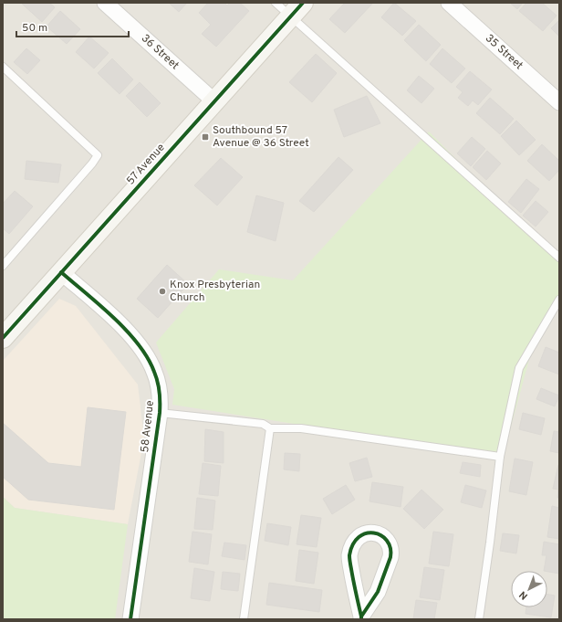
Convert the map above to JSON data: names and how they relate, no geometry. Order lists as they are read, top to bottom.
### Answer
{
  "streets": {
    "street": [
      "36 Street",
      "35 Street",
      "57 Avenue",
      "58 Avenue"
    ]
  },
  "crossings": [
    ["36 Street", "57 Avenue"],
    ["57 Avenue", "58 Avenue"]
  ],
  "places": {
    "transit": ["Southbound 57 Avenue @ 36 Street"],
    "other": ["Knox Presbyterian Church"]
  },
  "scale_bar": "50 m",
  "north": "bottom left"
}
